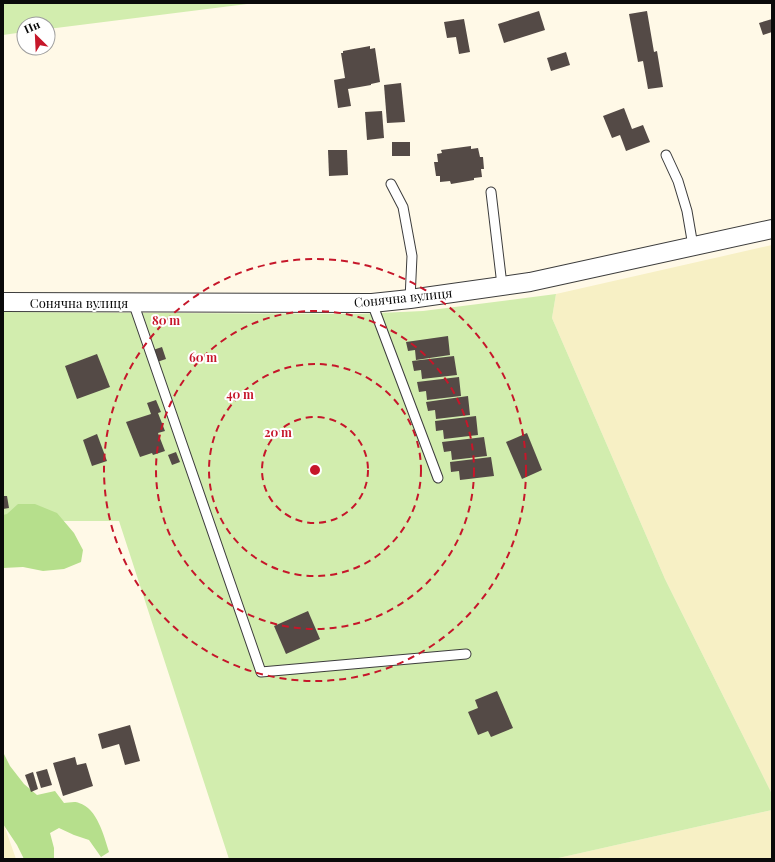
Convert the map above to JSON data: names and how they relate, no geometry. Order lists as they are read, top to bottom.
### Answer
{
  "streets": {
    "street": ["Сонячна вулиця"]
  },
  "north": "top left",
  "rings": [
    "80 m",
    "60 m",
    "40 m",
    "20 m"
  ]
}
